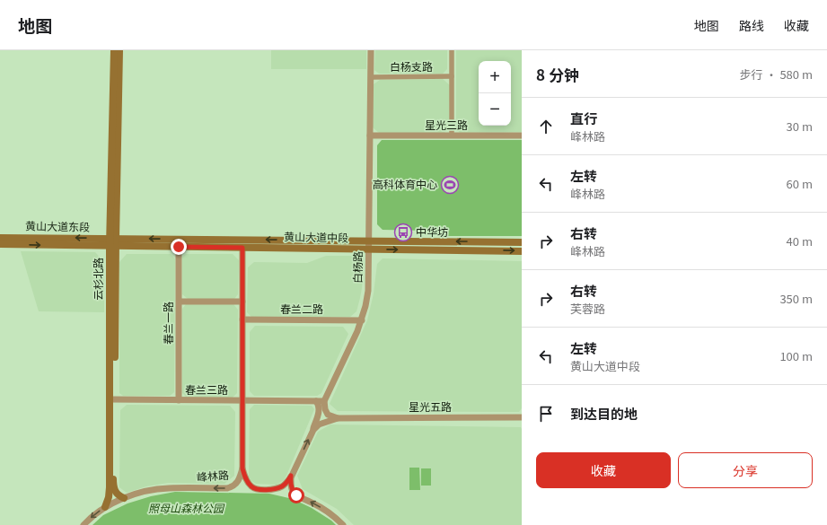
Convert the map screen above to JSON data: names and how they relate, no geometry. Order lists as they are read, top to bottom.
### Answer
{
  "streets": {
    "main road": ["黄山大道东段", "黄山大道中段", "云杉北路"],
    "street": [
      "白杨支路",
      "星光三路",
      "白杨路",
      "春兰二路",
      "春兰一路",
      "春兰三路",
      "星光五路",
      "峰林路"
    ]
  },
  "crossings": [
    ["白杨支路", "白杨路"],
    ["星光三路", "白杨路"],
    ["黄山大道东段", "黄山大道中段"],
    ["黄山大道东段", "云杉北路"],
    ["黄山大道中段", "白杨路"],
    ["黄山大道中段", "云杉北路"],
    ["黄山大道中段", "春兰一路"],
    ["白杨路", "春兰二路"],
    ["白杨路", "春兰三路"],
    ["云杉北路", "春兰三路"],
    ["云杉北路", "峰林路"],
    ["春兰一路", "春兰三路"]
  ],
  "one_way": ["峰林路"],
  "parks": ["照母山森林公园"],
  "places": {
    "sports": ["高科体育中心"],
    "bus stop": ["中华坊"]
  },
  "page": {
    "header": "地图",
    "nav": ["地图", "路线", "收藏"],
    "heading": ["8 分钟", "步行 · 580 m"],
    "map_buttons": ["+", "−"],
    "list": [
      ["直行", "峰林路", "30 m"],
      ["左转", "峰林路", "60 m"],
      ["右转", "峰林路", "40 m"],
      ["右转", "芙蓉路", "350 m"],
      ["左转", "黄山大道中段", "100 m"],
      "到达目的地"
    ],
    "buttons": ["收藏", "分享"]
  }
}
